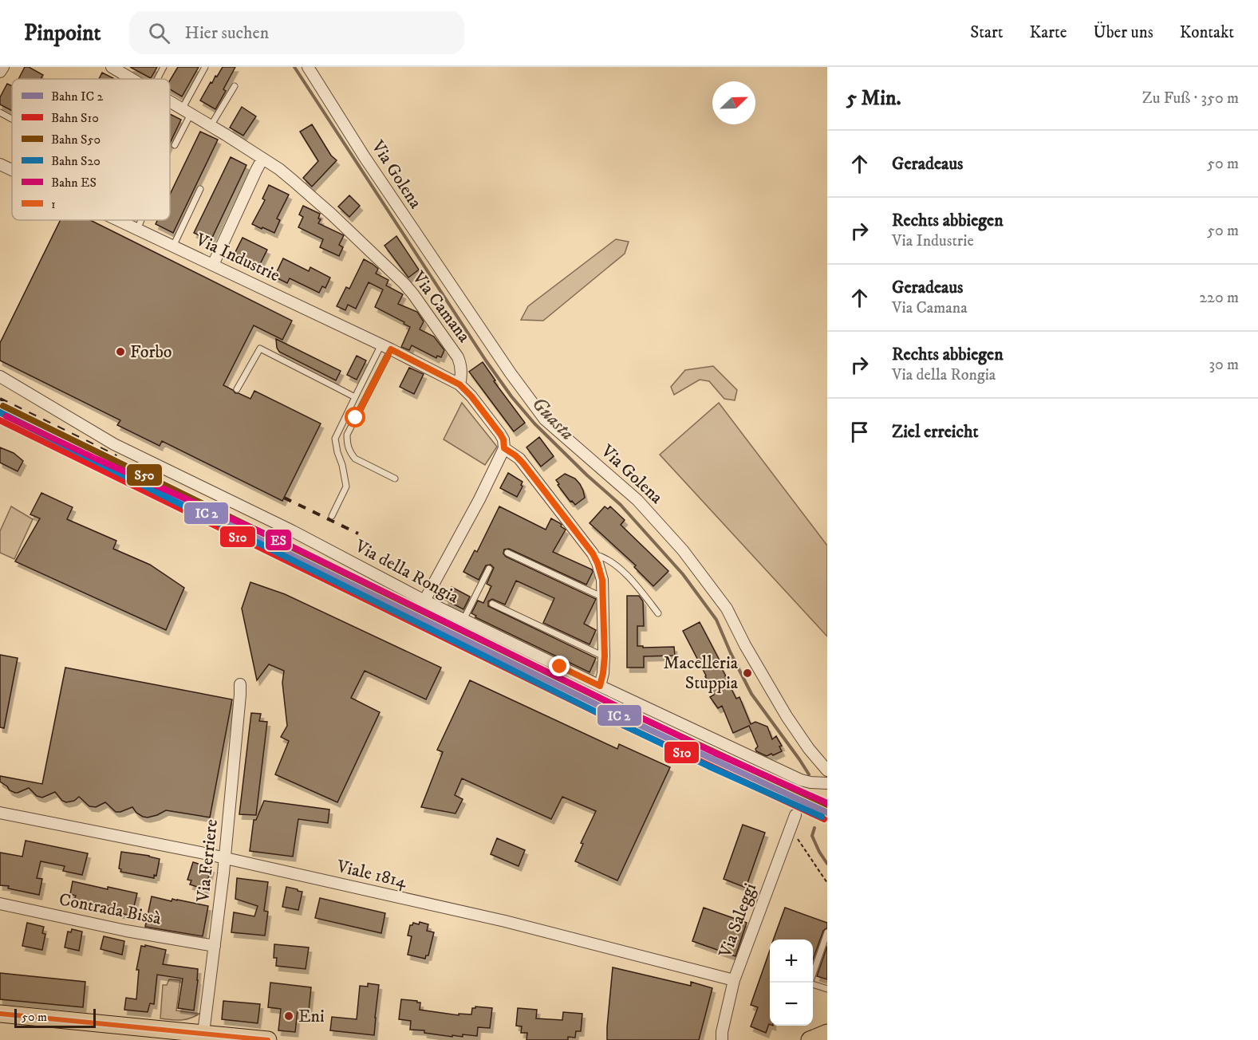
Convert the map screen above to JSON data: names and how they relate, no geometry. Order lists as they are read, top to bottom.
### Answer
{
  "streets": {
    "street": [
      "Via Golena",
      "Via Industrie",
      "Via Camana",
      "Via della Rongia",
      "Via Ferriere",
      "Viale 1814",
      "Contrada Bissà",
      "Via Saleggi"
    ]
  },
  "crossings": [
    ["Via Industrie", "Via Camana"],
    ["Via Ferriere", "Viale 1814"],
    ["Via Ferriere", "Contrada Bissà"],
    ["Viale 1814", "Via Saleggi"]
  ],
  "water": ["Guasta"],
  "places": ["Forbo", "Macelleria Stuppia", "Eni"],
  "lines": [
    "rail line S50",
    "rail line S20",
    "rail line ES",
    "rail line S10",
    "transit line 1"
  ],
  "legend": [
    "Bahn IC 2",
    "Bahn S10",
    "Bahn S50",
    "Bahn S20",
    "Bahn ES",
    "1"
  ],
  "scale_bar": "50 m",
  "north": "top right",
  "page": {
    "header": "Pinpoint",
    "search": "Hier suchen",
    "nav": [
      "Start",
      "Karte",
      "Über uns",
      "Kontakt"
    ],
    "heading": ["5 Min.", "Zu Fuß · 350 m"],
    "list": [
      ["Geradeaus", "50 m"],
      ["Rechts abbiegen", "Via Industrie", "50 m"],
      ["Geradeaus", "Via Camana", "220 m"],
      ["Rechts abbiegen", "Via della Rongia", "30 m"],
      "Ziel erreicht"
    ],
    "map_buttons": ["+", "−"],
    "scale": "50 m"
  }
}
